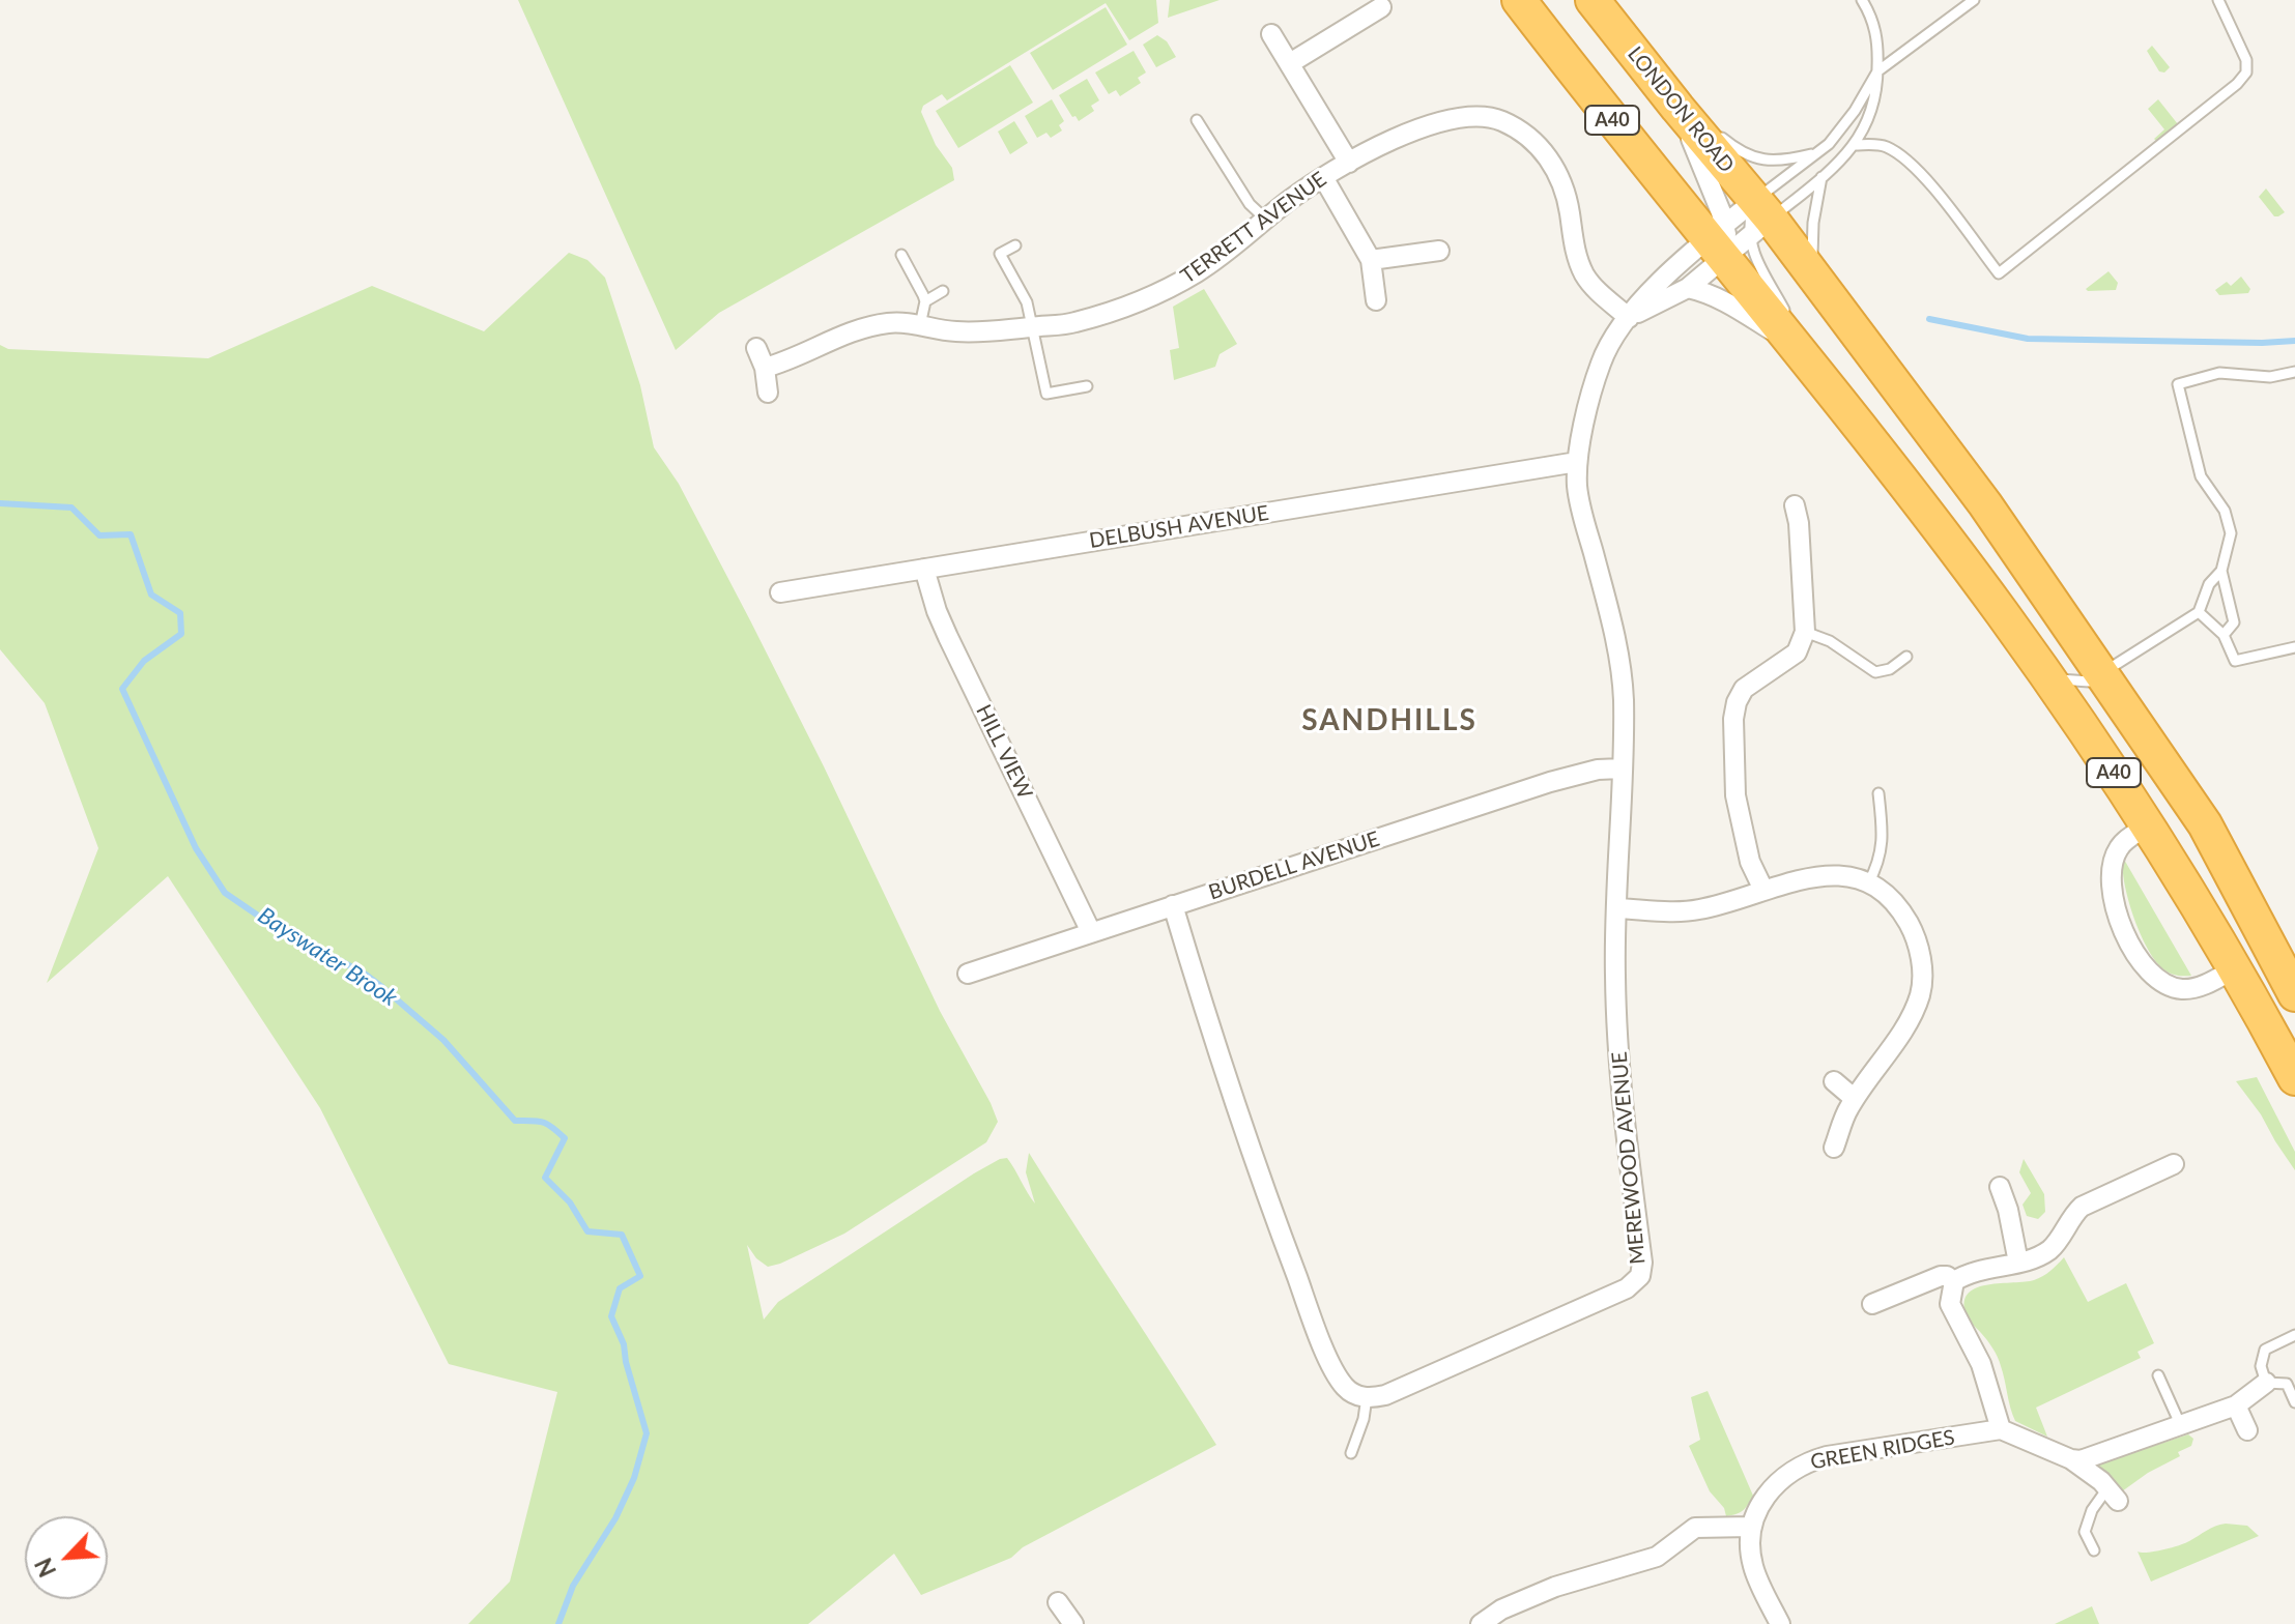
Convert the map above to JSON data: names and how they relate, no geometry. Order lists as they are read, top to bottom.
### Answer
{
  "streets": {
    "highway": ["LONDON ROAD", "A40"],
    "street": [
      "TERRETT AVENUE",
      "DELBUSH AVENUE",
      "HILL VIEW",
      "BURDELL AVENUE",
      "MEREWOOD AVENUE",
      "GREEN RIDGES"
    ]
  },
  "crossings": [
    ["LONDON ROAD", "A40"],
    ["LONDON ROAD", "MEREWOOD AVENUE"],
    ["A40", "MEREWOOD AVENUE"],
    ["TERRETT AVENUE", "MEREWOOD AVENUE"],
    ["DELBUSH AVENUE", "HILL VIEW"],
    ["DELBUSH AVENUE", "MEREWOOD AVENUE"],
    ["HILL VIEW", "BURDELL AVENUE"],
    ["BURDELL AVENUE", "MEREWOOD AVENUE"]
  ],
  "districts": ["SANDHILLS"],
  "water": ["Bayswater Brook"],
  "north": "bottom left"
}
